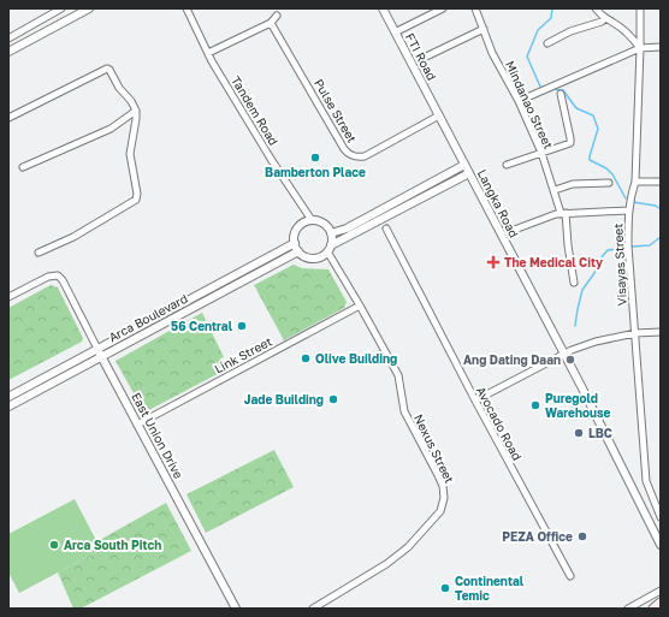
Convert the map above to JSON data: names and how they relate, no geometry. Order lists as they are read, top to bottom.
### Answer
{
  "streets": {
    "street": [
      "FTI Road",
      "Mindanao Street",
      "Tandem Road",
      "Pulse Street",
      "Langka Road",
      "Visayas Street",
      "Arca Boulevard",
      "Link Street",
      "Avocado Road",
      "East Union Drive",
      "Nexus Street"
    ]
  },
  "crossings": [
    ["FTI Road", "Pulse Street"],
    ["FTI Road", "Langka Road"],
    ["Tandem Road", "Arca Boulevard"],
    ["Tandem Road", "Nexus Street"],
    ["Pulse Street", "Langka Road"],
    ["Arca Boulevard", "East Union Drive"],
    ["Arca Boulevard", "Nexus Street"],
    ["Link Street", "East Union Drive"],
    ["Link Street", "Nexus Street"]
  ],
  "places": {
    "other": [
      "Bamberton Place",
      "56 Central",
      "Olive Building",
      "Ang Dating Daan",
      "Jade Building",
      "Puregold Warehouse",
      "LBC",
      "PEZA Office",
      "Arca South Pitch",
      "Continental Temic"
    ],
    "health": ["The Medical City"]
  }
}
